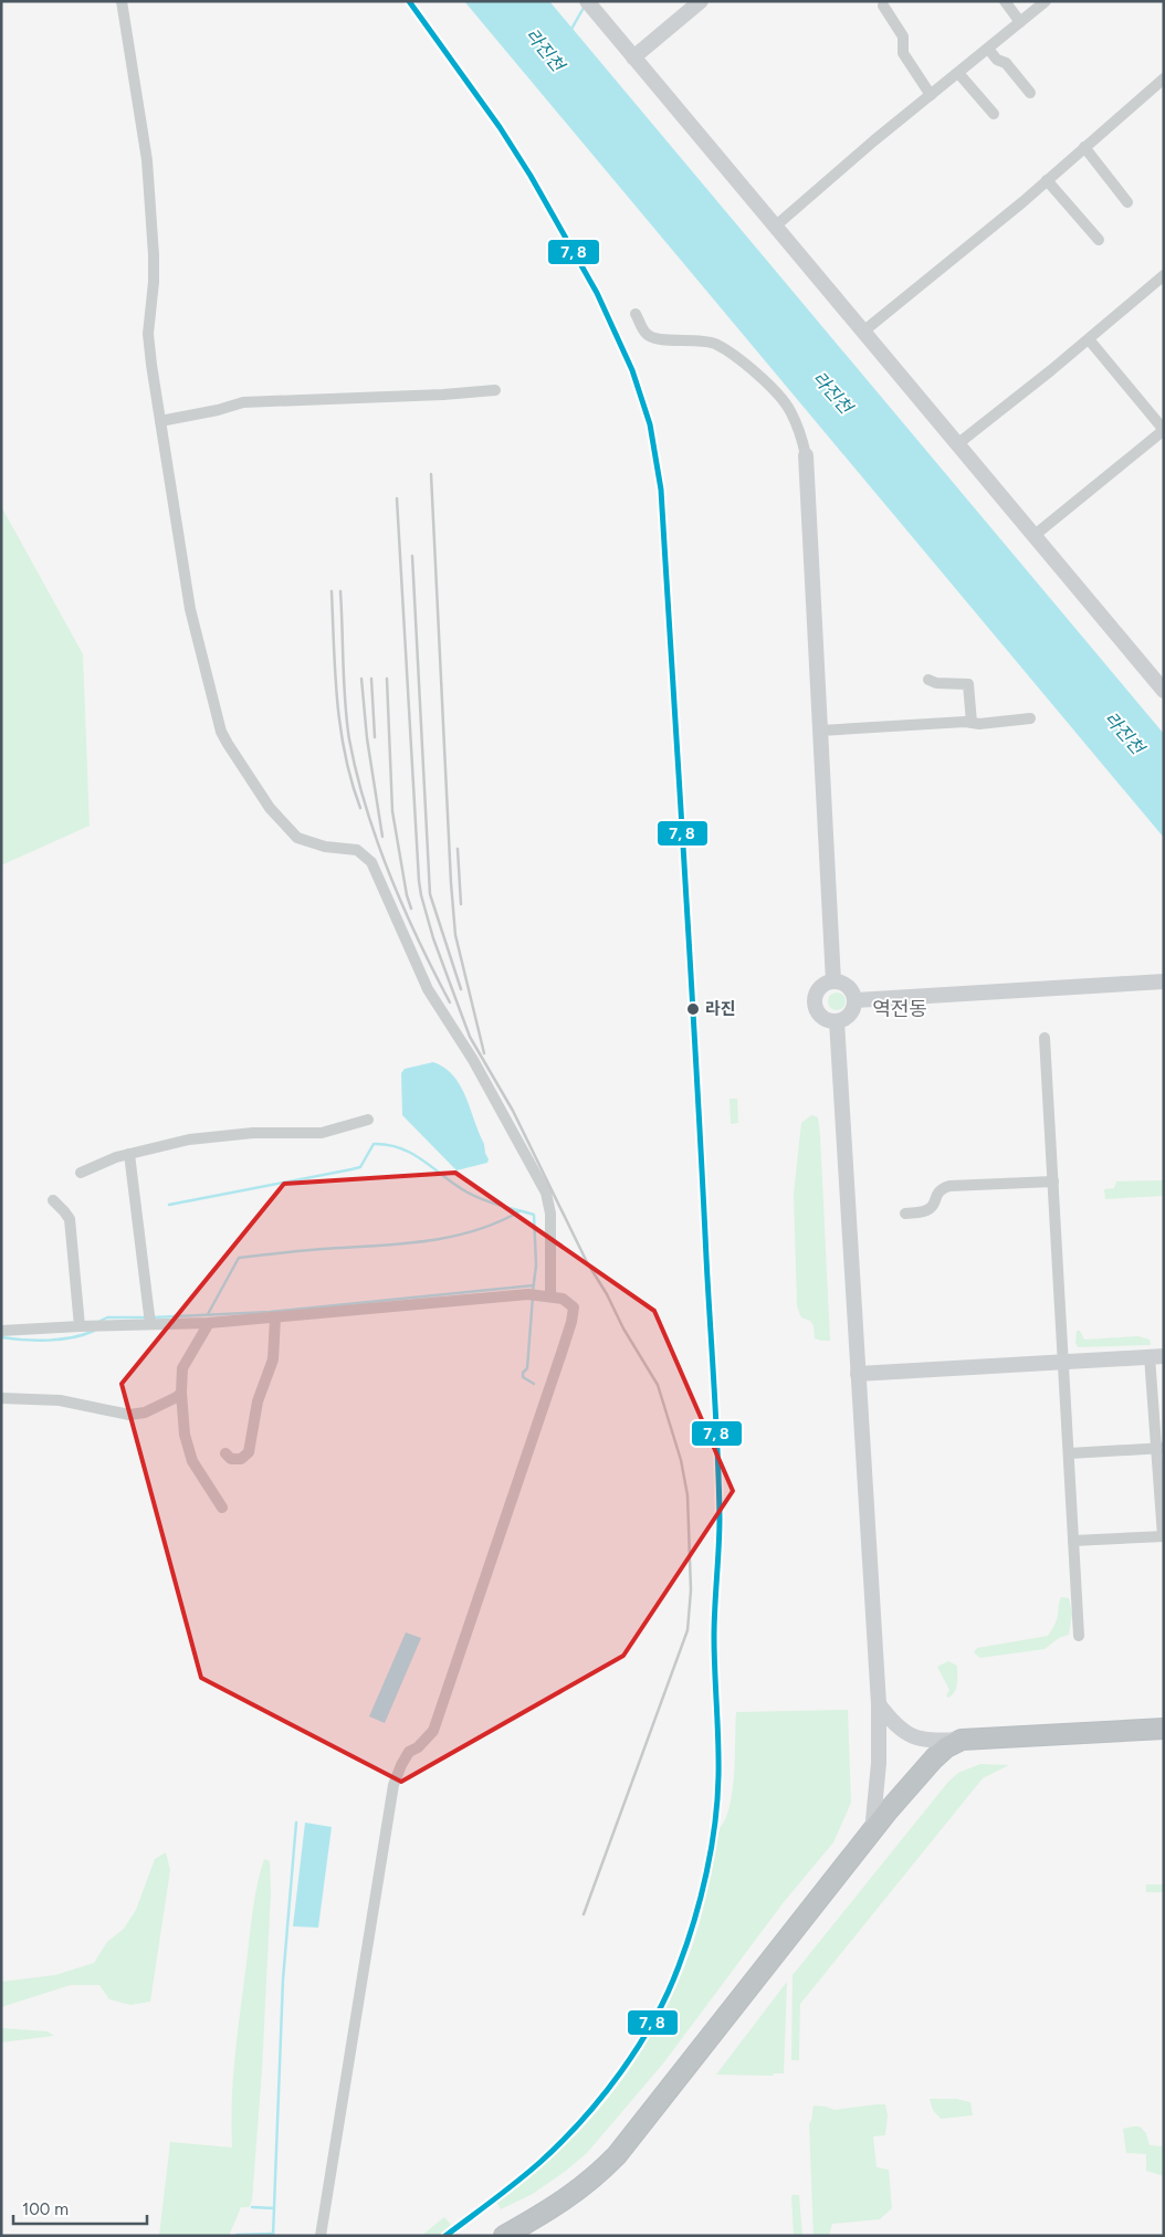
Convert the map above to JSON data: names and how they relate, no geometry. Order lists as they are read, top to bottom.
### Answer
{
  "districts": ["역전동"],
  "water": ["라진천"],
  "places": ["라진"],
  "scale_bar": "100 m"
}
